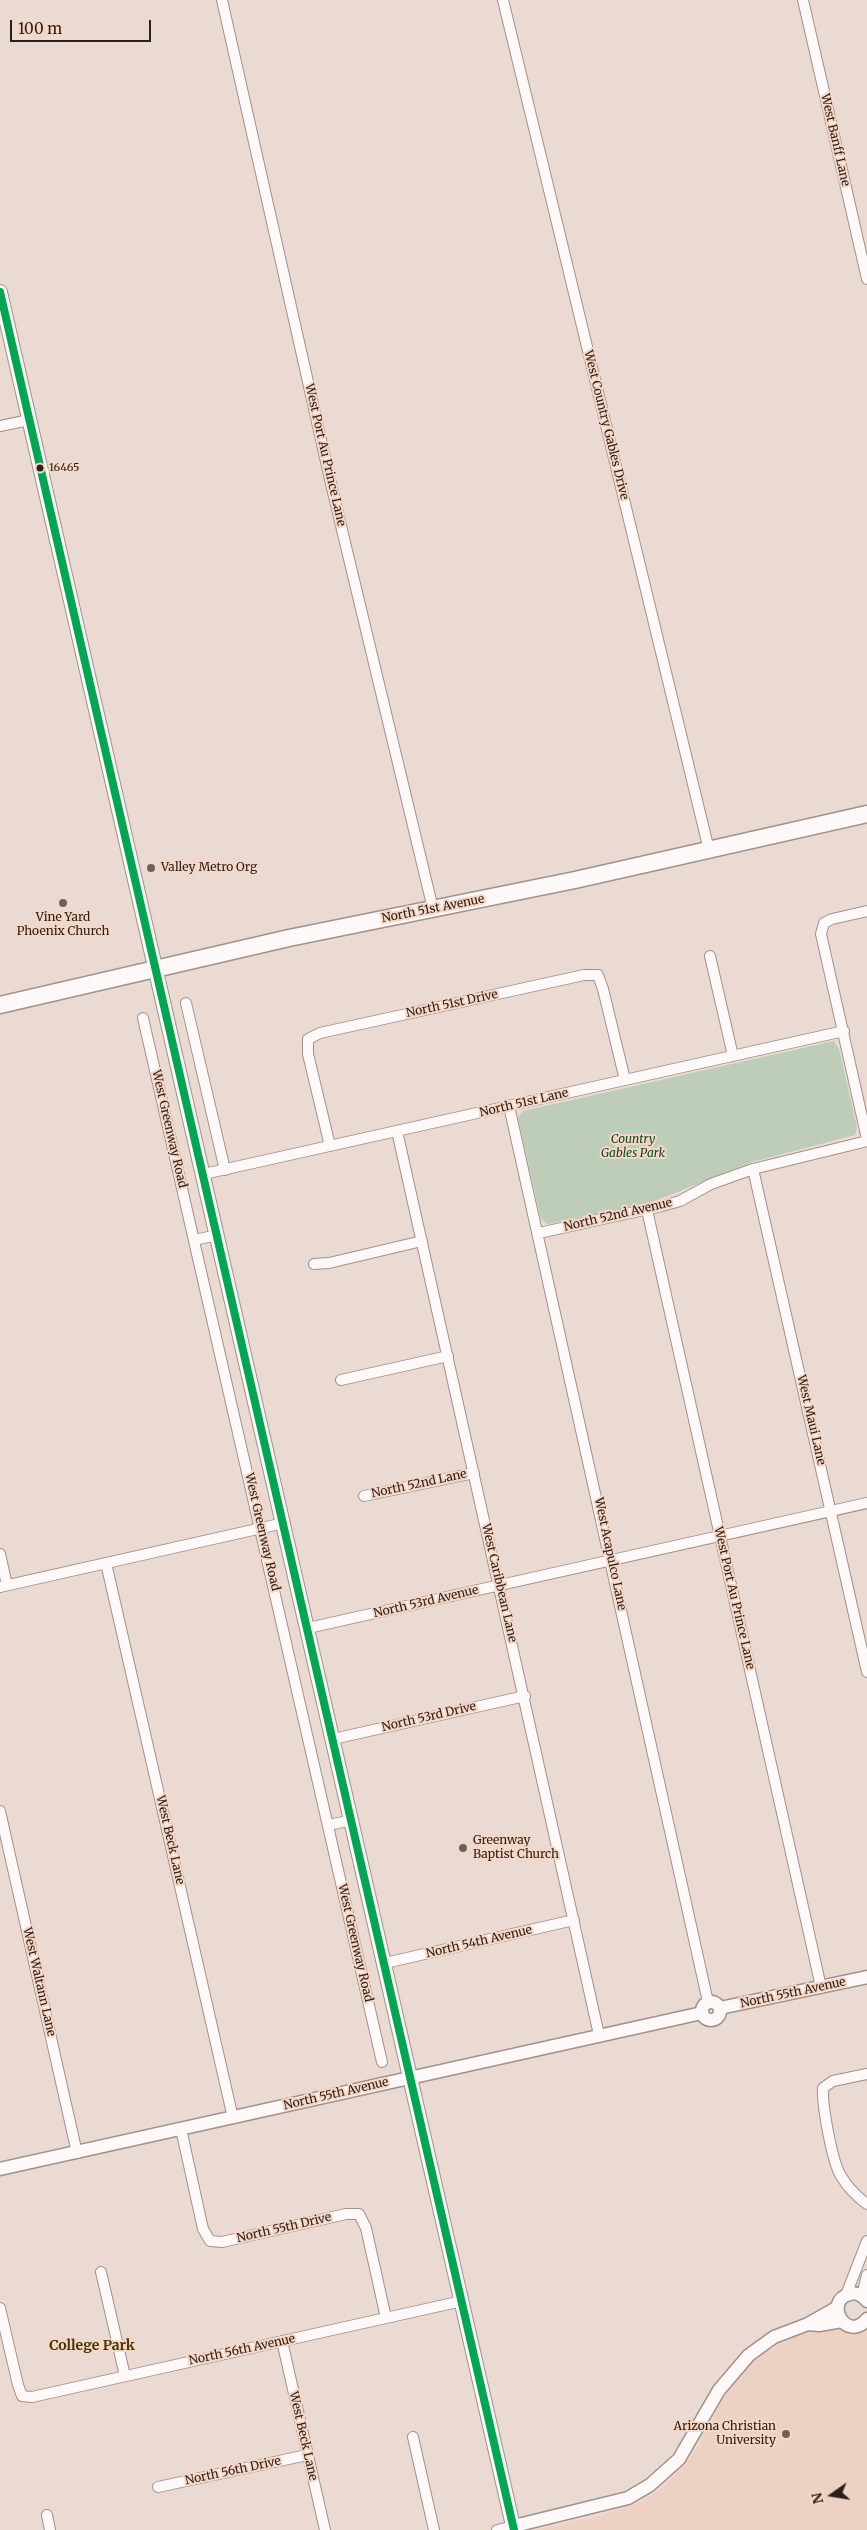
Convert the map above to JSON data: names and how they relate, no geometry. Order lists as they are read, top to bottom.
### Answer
{
  "streets": {
    "main road": ["North 51st Avenue", "West Greenway Road"],
    "street": [
      "West Banff Lane",
      "West Country Gables Drive",
      "West Port Au Prince Lane",
      "North 51st Drive",
      "North 51st Lane",
      "North 52nd Avenue",
      "West Maui Lane",
      "North 52nd Lane",
      "West Acapulco Lane",
      "West Caribbean Lane",
      "North 53rd Avenue",
      "North 53rd Drive",
      "West Beck Lane",
      "North 54th Avenue",
      "West Waltann Lane",
      "North 55th Avenue",
      "North 55th Drive",
      "North 56th Avenue",
      "North 56th Drive"
    ]
  },
  "crossings": [
    ["West Country Gables Drive", "North 51st Avenue"],
    ["West Port Au Prince Lane", "North 51st Avenue"],
    ["West Port Au Prince Lane", "North 52nd Avenue"],
    ["West Port Au Prince Lane", "North 53rd Avenue"],
    ["West Port Au Prince Lane", "North 55th Avenue"],
    ["North 51st Avenue", "West Greenway Road"],
    ["North 51st Drive", "North 51st Lane"],
    ["North 51st Lane", "West Greenway Road"],
    ["North 51st Lane", "West Acapulco Lane"],
    ["North 51st Lane", "West Caribbean Lane"],
    ["West Greenway Road", "North 53rd Avenue"],
    ["West Greenway Road", "North 53rd Drive"],
    ["West Greenway Road", "North 54th Avenue"],
    ["West Greenway Road", "North 55th Avenue"],
    ["West Greenway Road", "North 56th Avenue"],
    ["North 52nd Avenue", "West Maui Lane"],
    ["North 52nd Avenue", "West Acapulco Lane"],
    ["West Maui Lane", "North 53rd Avenue"],
    ["North 52nd Lane", "West Caribbean Lane"],
    ["West Acapulco Lane", "North 53rd Avenue"],
    ["West Acapulco Lane", "North 55th Avenue"],
    ["West Caribbean Lane", "North 53rd Avenue"],
    ["West Caribbean Lane", "North 53rd Drive"],
    ["West Caribbean Lane", "North 54th Avenue"],
    ["West Caribbean Lane", "North 55th Avenue"],
    ["West Beck Lane", "North 55th Avenue"],
    ["West Beck Lane", "North 56th Avenue"],
    ["West Beck Lane", "North 56th Drive"],
    ["West Waltann Lane", "North 55th Avenue"],
    ["North 55th Avenue", "North 55th Drive"],
    ["North 55th Drive", "North 56th Avenue"]
  ],
  "districts": ["College Park"],
  "parks": ["Country Gables Park"],
  "places": [
    "16465",
    "Valley Metro Org",
    "Vine Yard Phoenix Church",
    "Greenway Baptist Church",
    "Arizona Christian University"
  ],
  "scale_bar": "100 m",
  "north": "left"
}
